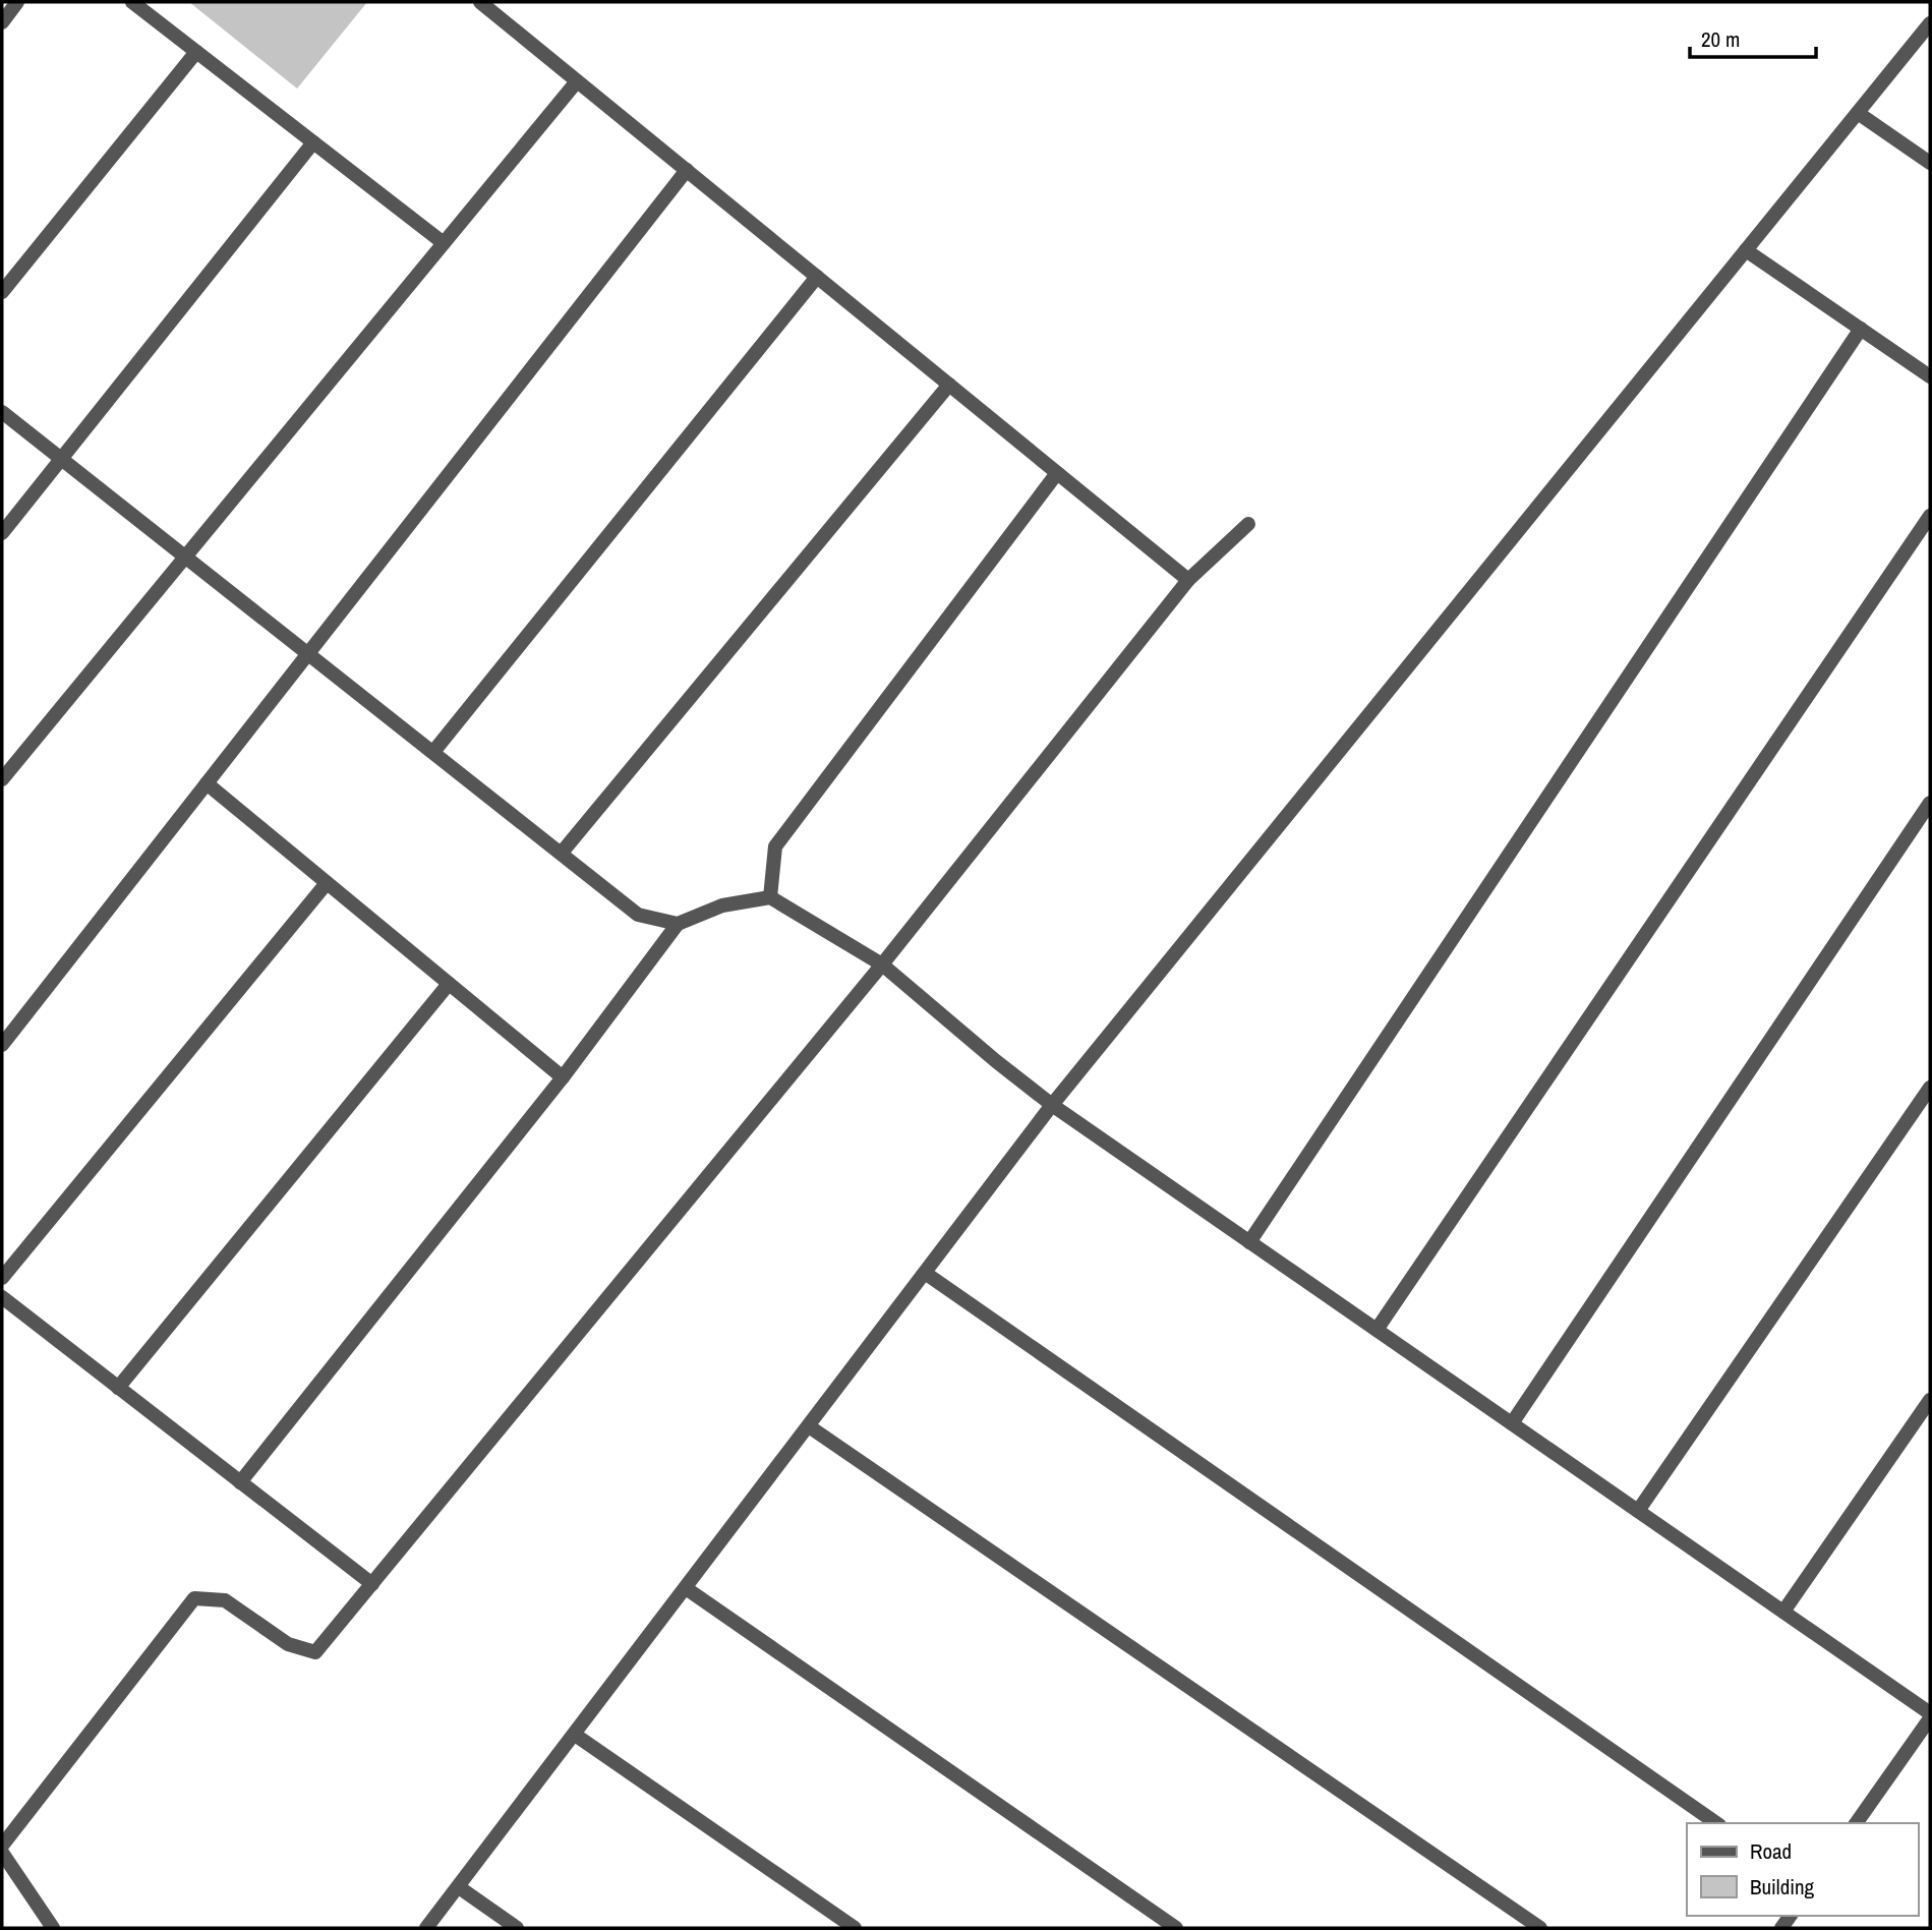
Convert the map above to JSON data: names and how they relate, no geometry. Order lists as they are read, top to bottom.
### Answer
{
  "legend": ["Road", "Building"],
  "scale_bar": "20 m"
}
